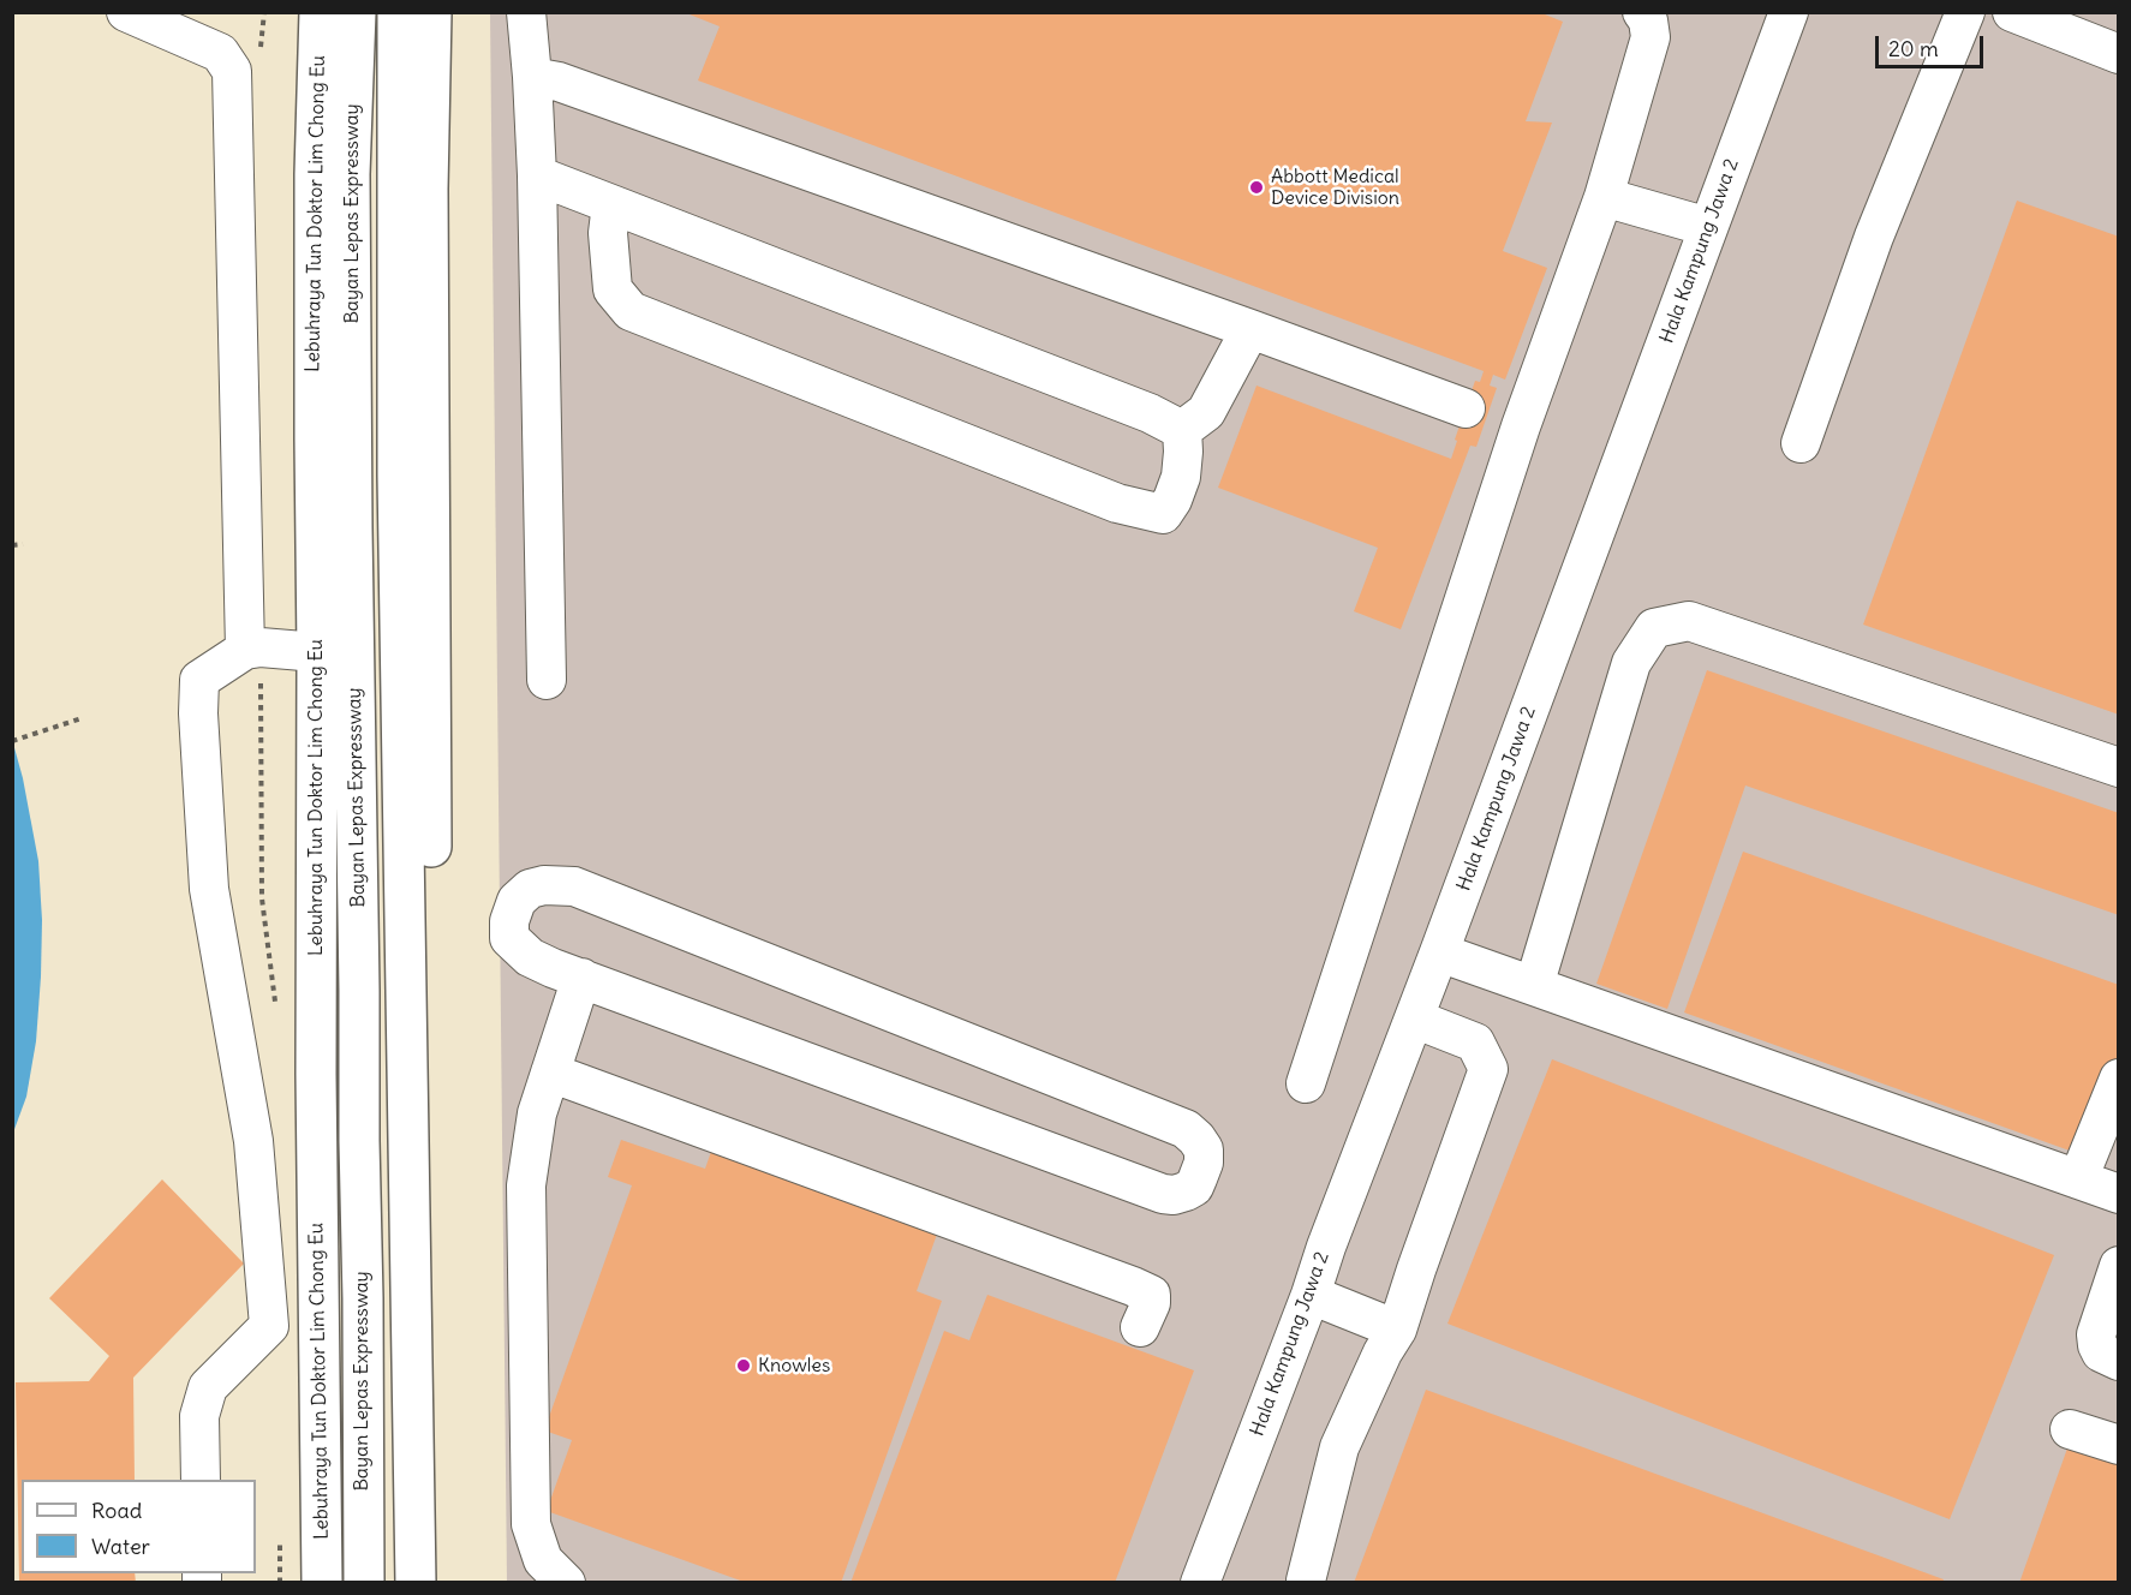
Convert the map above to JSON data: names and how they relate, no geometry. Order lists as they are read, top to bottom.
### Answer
{
  "streets": {
    "highway": ["Lebuhraya Tun Doktor Lim Chong Eu", "Bayan Lepas Expressway"],
    "street": ["Hala Kampung Jawa 2"]
  },
  "places": ["Abbott Medical Device Division", "Knowles"],
  "legend": ["Road", "Water"],
  "scale_bar": "20 m"
}
